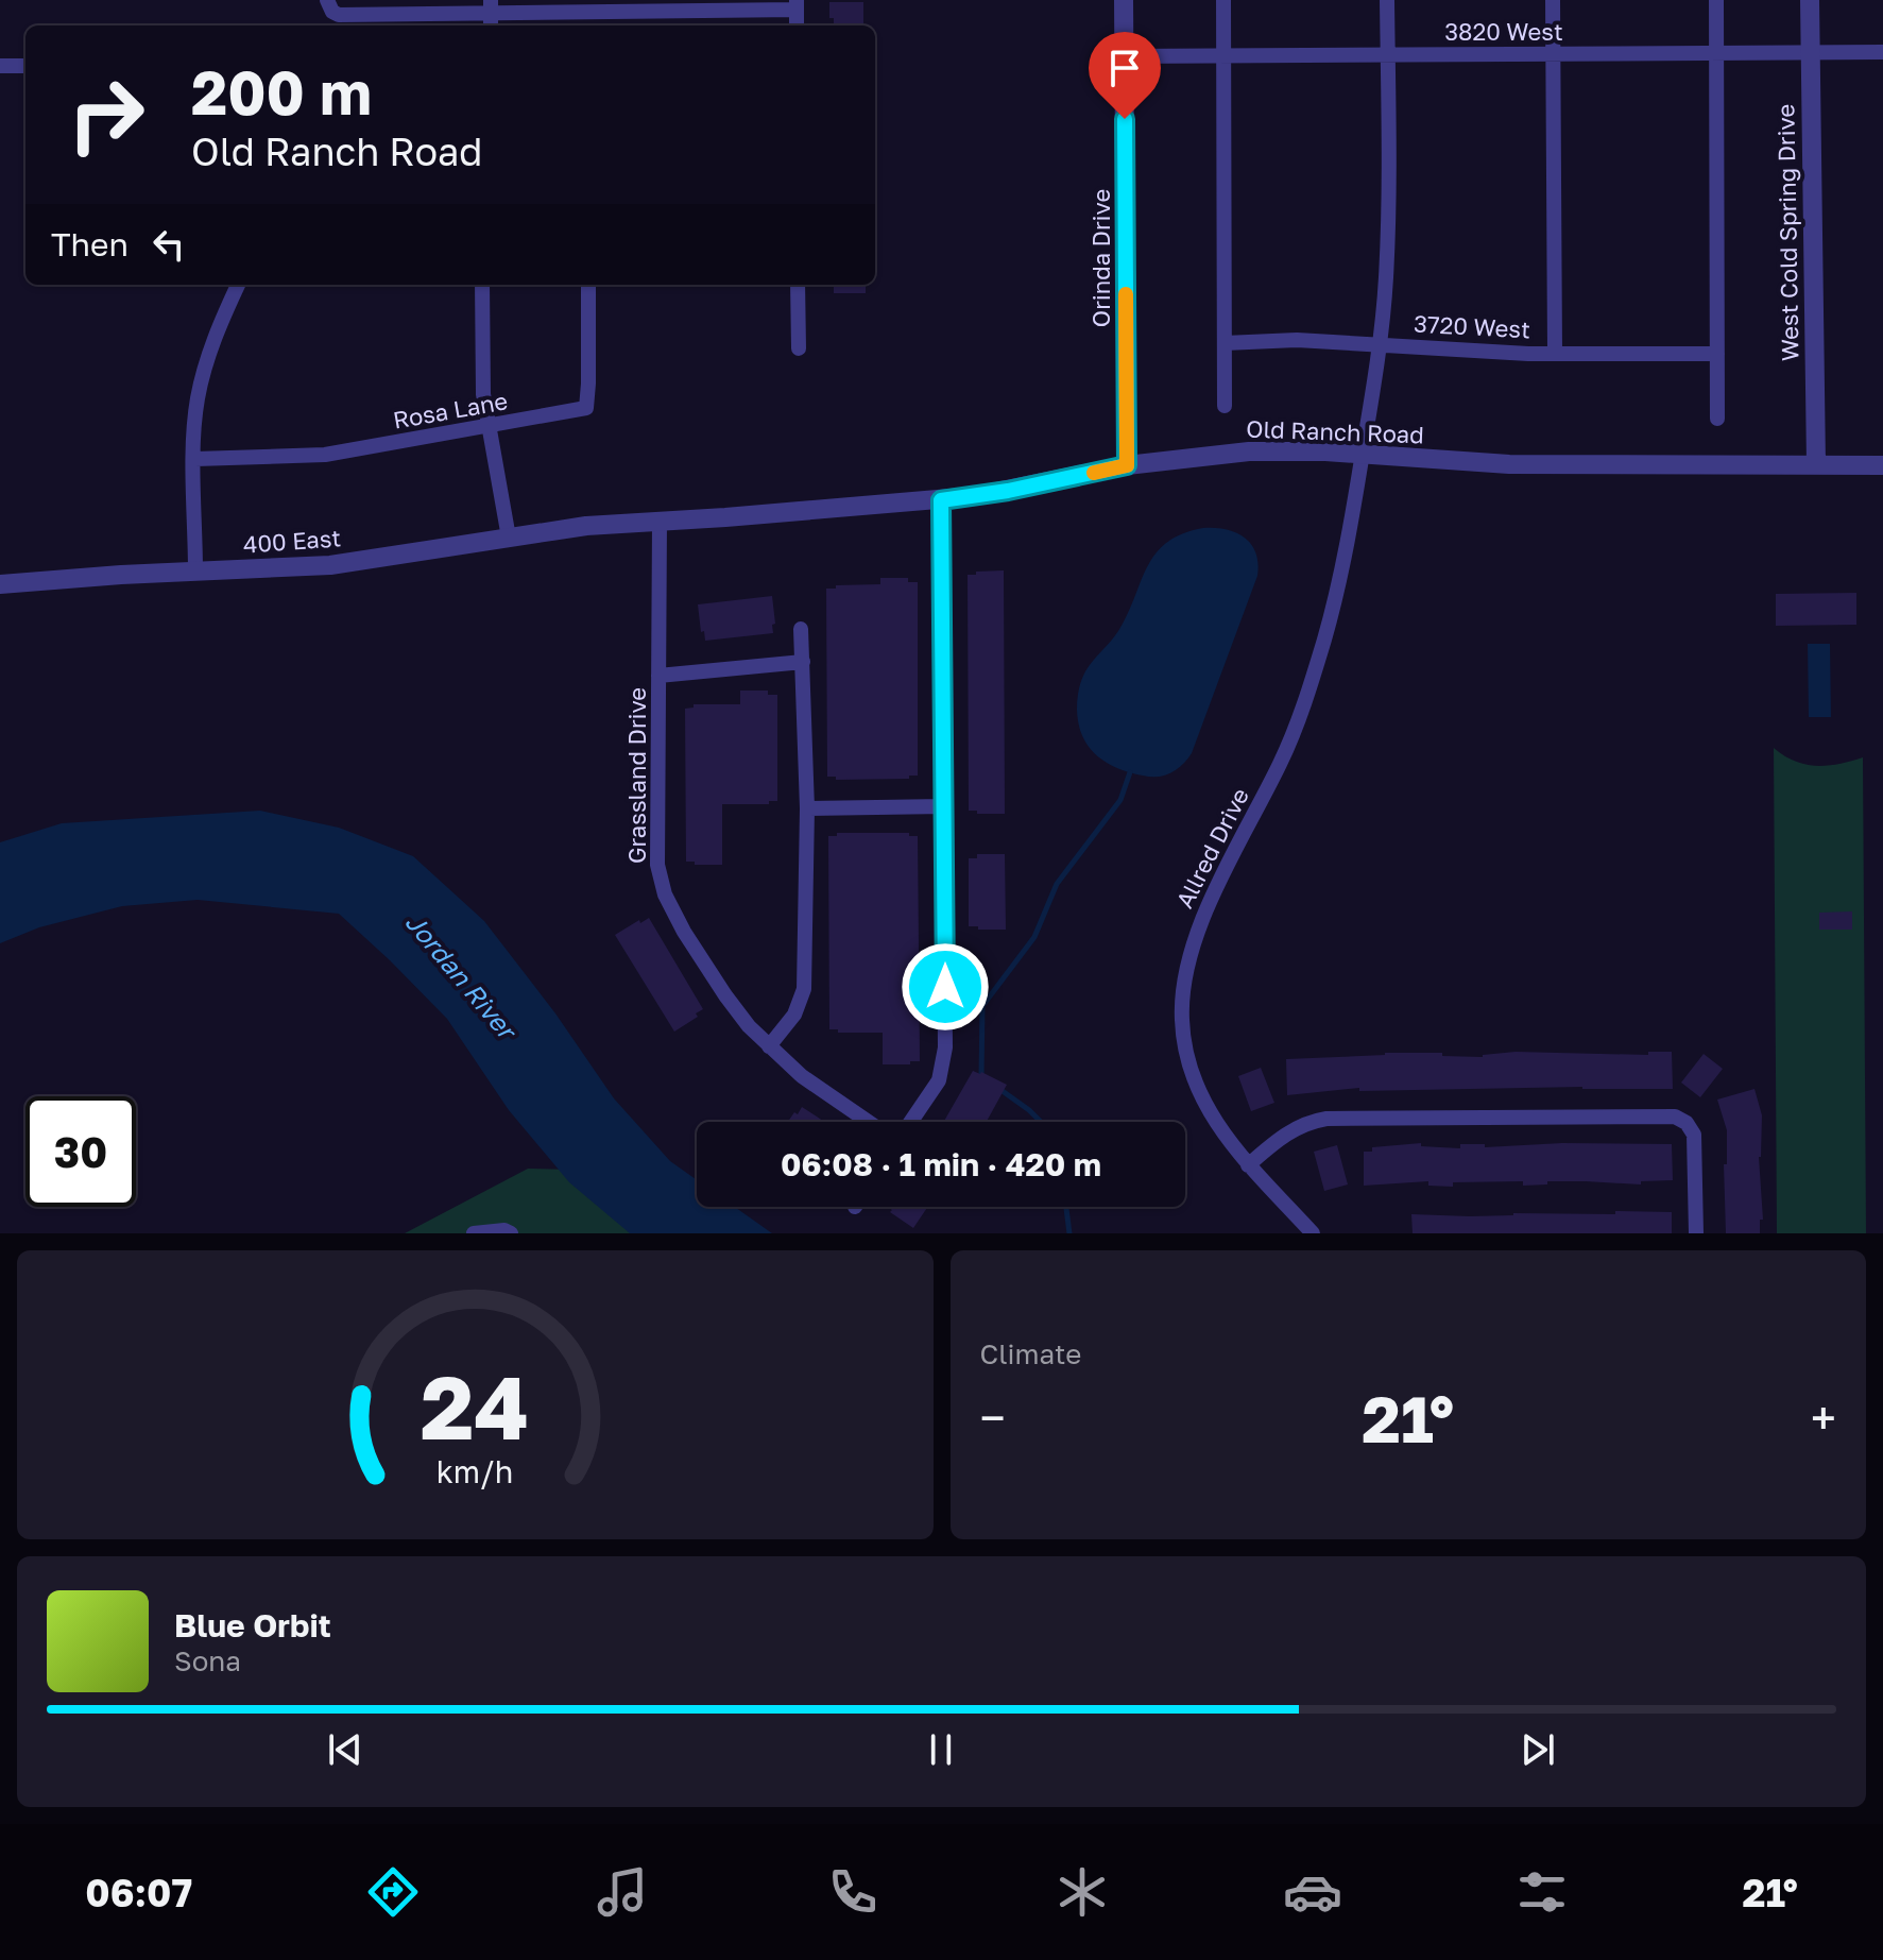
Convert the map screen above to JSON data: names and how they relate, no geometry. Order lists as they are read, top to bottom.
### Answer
{
  "streets": {
    "street": [
      "3820 West",
      "West Cold Spring Drive",
      "Orinda Drive",
      "3720 West",
      "Rosa Lane",
      "Old Ranch Road",
      "400 East",
      "Grassland Drive",
      "Allred Drive"
    ]
  },
  "crossings": [
    ["3820 West", "West Cold Spring Drive"],
    ["3820 West", "Orinda Drive"],
    ["3820 West", "Allred Drive"],
    ["West Cold Spring Drive", "Old Ranch Road"],
    ["Orinda Drive", "Old Ranch Road"],
    ["3720 West", "Allred Drive"],
    ["Old Ranch Road", "400 East"],
    ["Old Ranch Road", "Grassland Drive"],
    ["Old Ranch Road", "Allred Drive"]
  ],
  "water": ["Jordan River"],
  "page": {
    "turn": ["200 m", "Old Ranch Road"],
    "then": "Then",
    "limit": "30",
    "trip": "06:08 · 1 min · 420 m",
    "tile": "Climate",
    "heat": ["−", "21°", "+"],
    "song": ["Blue Orbit", "Sona"],
    "tabs": ["06:07", "21°"],
    "gauge": ["24", "km/h"]
  }
}
